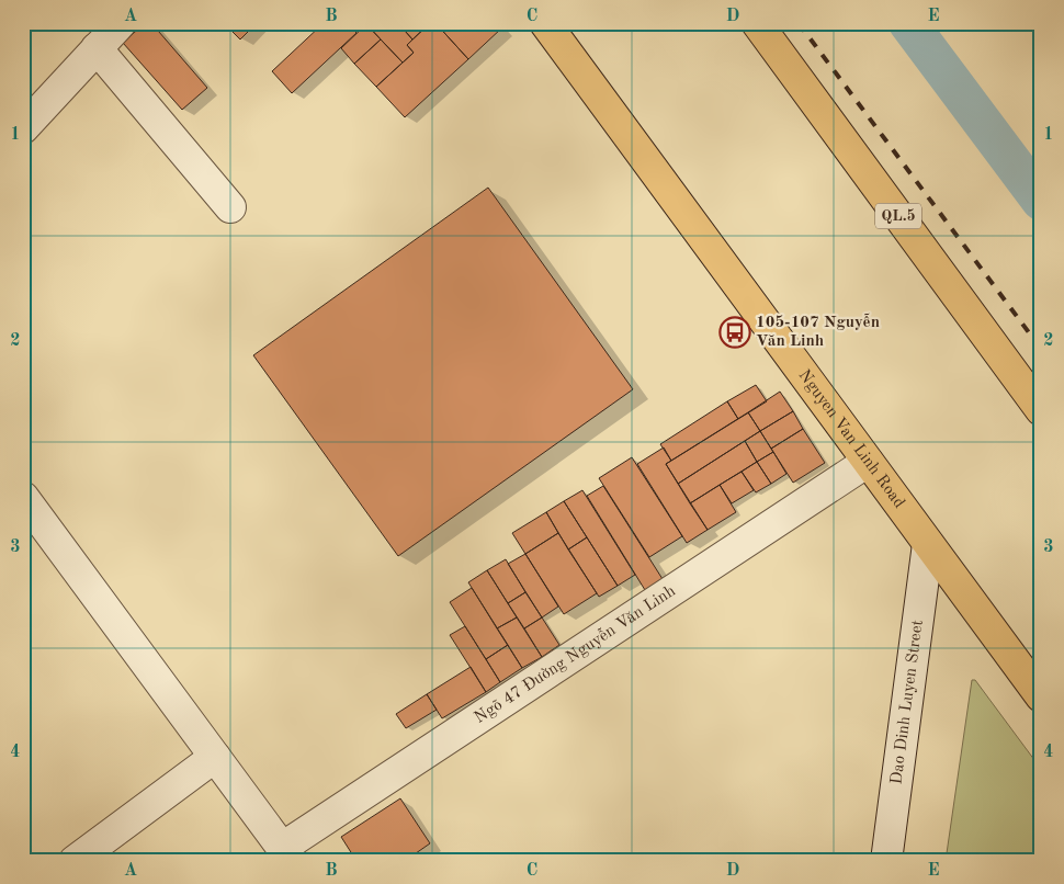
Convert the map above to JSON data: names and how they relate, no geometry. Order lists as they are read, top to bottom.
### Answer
{
  "streets": {
    "highway": ["QL.5", "Nguyen Van Linh Road"],
    "street": ["Ngõ 47 Đường Nguyễn Văn Linh", "Dao Dinh Luyen Street"]
  },
  "crossings": [
    ["Nguyen Van Linh Road", "Ngõ 47 Đường Nguyễn Văn Linh"],
    ["Nguyen Van Linh Road", "Dao Dinh Luyen Street"]
  ],
  "places": {
    "bus stop": ["105-107 Nguyễn Văn Linh"]
  },
  "grid": {
    "columns": [
      "A",
      "B",
      "C",
      "D",
      "E"
    ],
    "rows": [
      "1",
      "2",
      "3",
      "4"
    ]
  }
}
